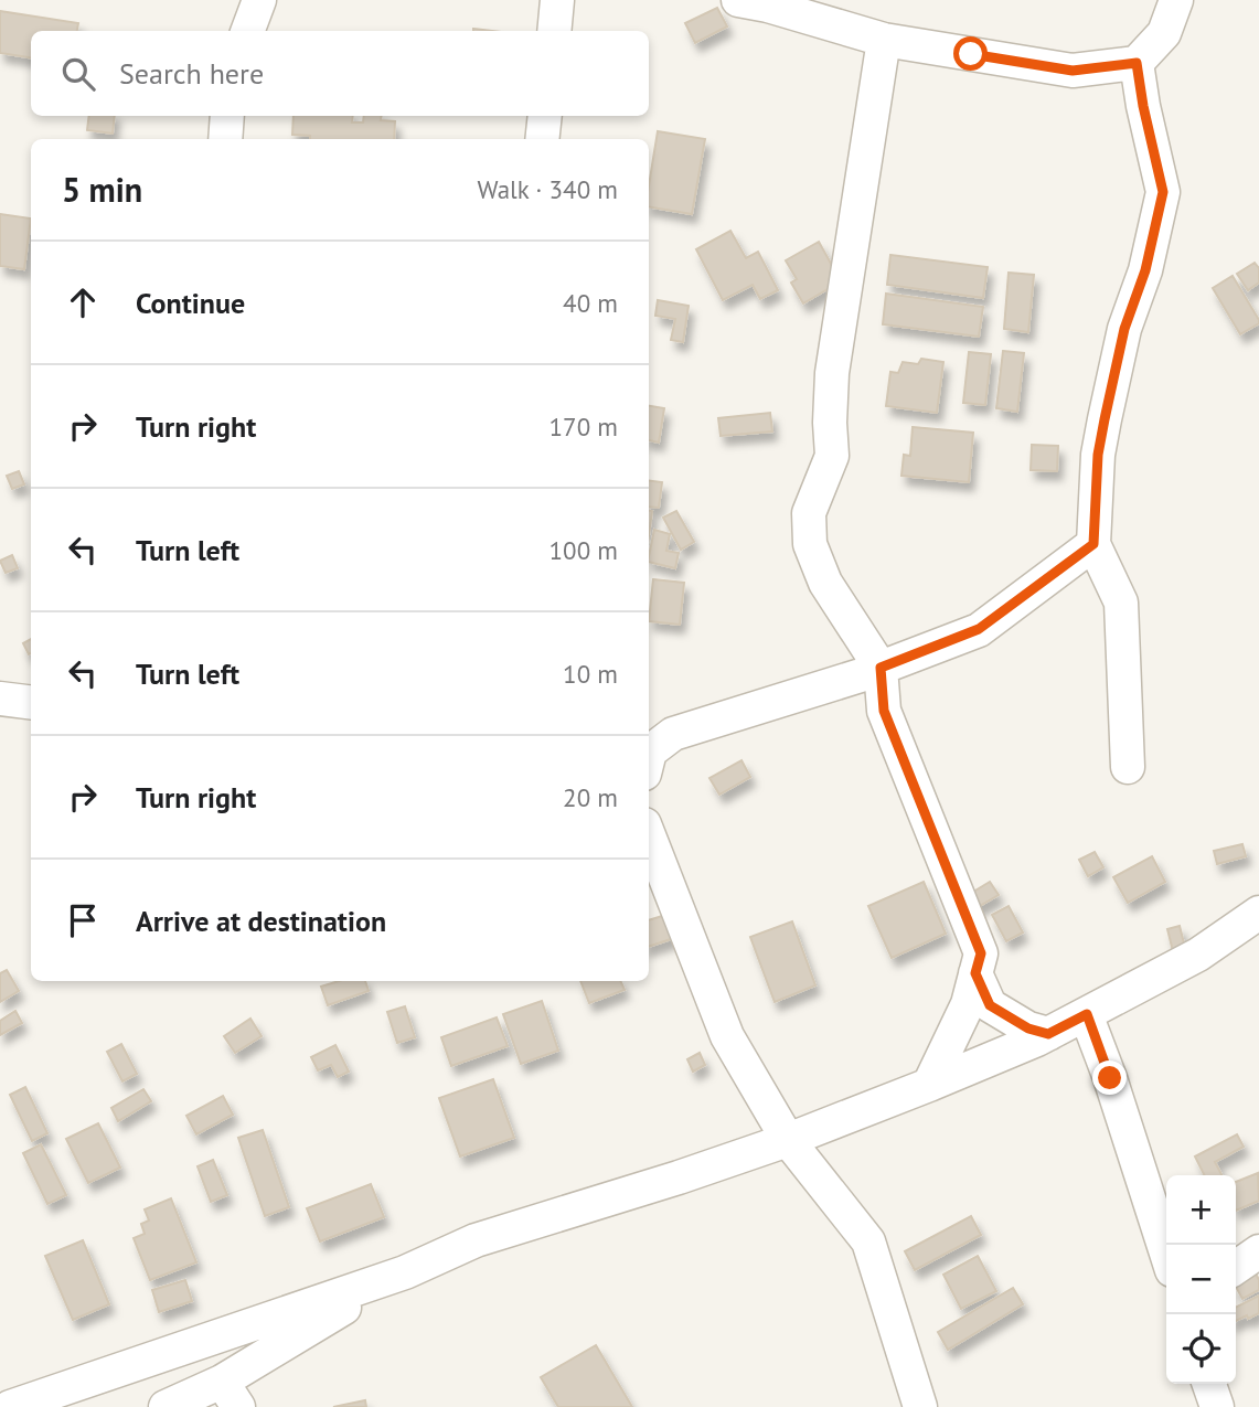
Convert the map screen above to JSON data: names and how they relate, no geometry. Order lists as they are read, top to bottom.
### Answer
{
  "page": {
    "search": "Search here",
    "heading": ["5 min", "Walk · 340 m"],
    "list": [
      ["Continue", "40 m"],
      ["Turn right", "170 m"],
      ["Turn left", "100 m"],
      ["Turn left", "10 m"],
      ["Turn right", "20 m"],
      "Arrive at destination"
    ],
    "map_buttons": ["+", "−"]
  }
}
